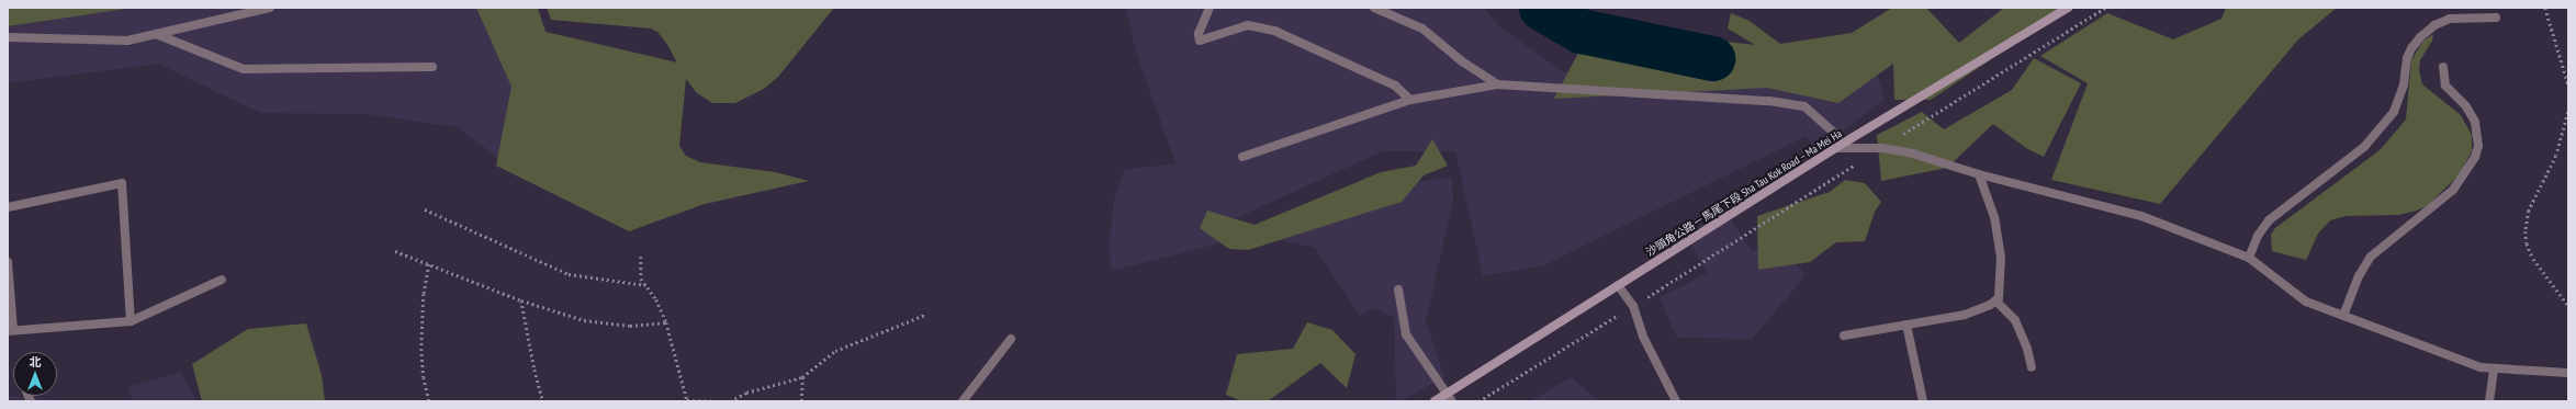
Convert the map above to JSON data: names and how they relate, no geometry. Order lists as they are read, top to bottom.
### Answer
{
  "streets": {
    "main road": ["沙頭角公路－馬尾下段 Sha Tau Kok Road – Ma Mei Ha"]
  },
  "north": "top"
}
